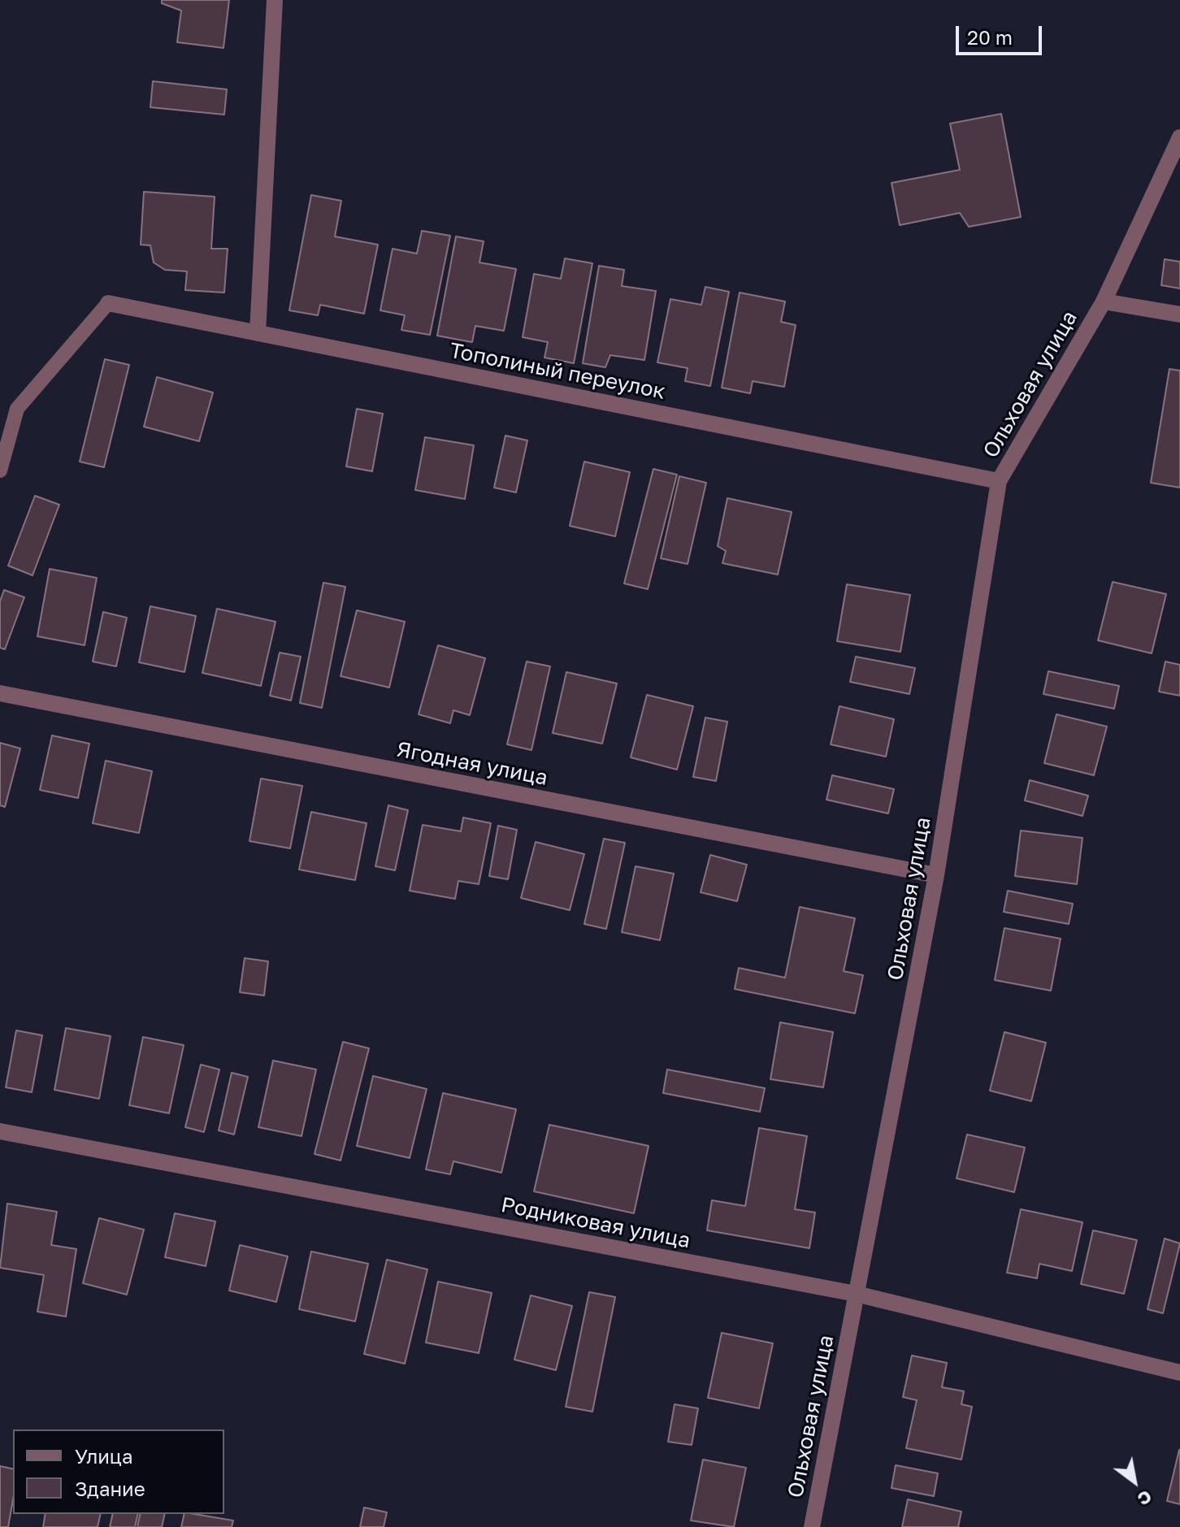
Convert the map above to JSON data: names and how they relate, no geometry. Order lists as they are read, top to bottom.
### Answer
{
  "streets": {
    "street": [
      "Тополиный переулок",
      "Ольховая улица",
      "Ягодная улица",
      "Родниковая улица"
    ]
  },
  "crossings": [
    ["Тополиный переулок", "Ольховая улица"],
    ["Ольховая улица", "Ягодная улица"],
    ["Ольховая улица", "Родниковая улица"]
  ],
  "legend": ["Улица", "Здание"],
  "scale_bar": "20 m",
  "north": "bottom right"
}
